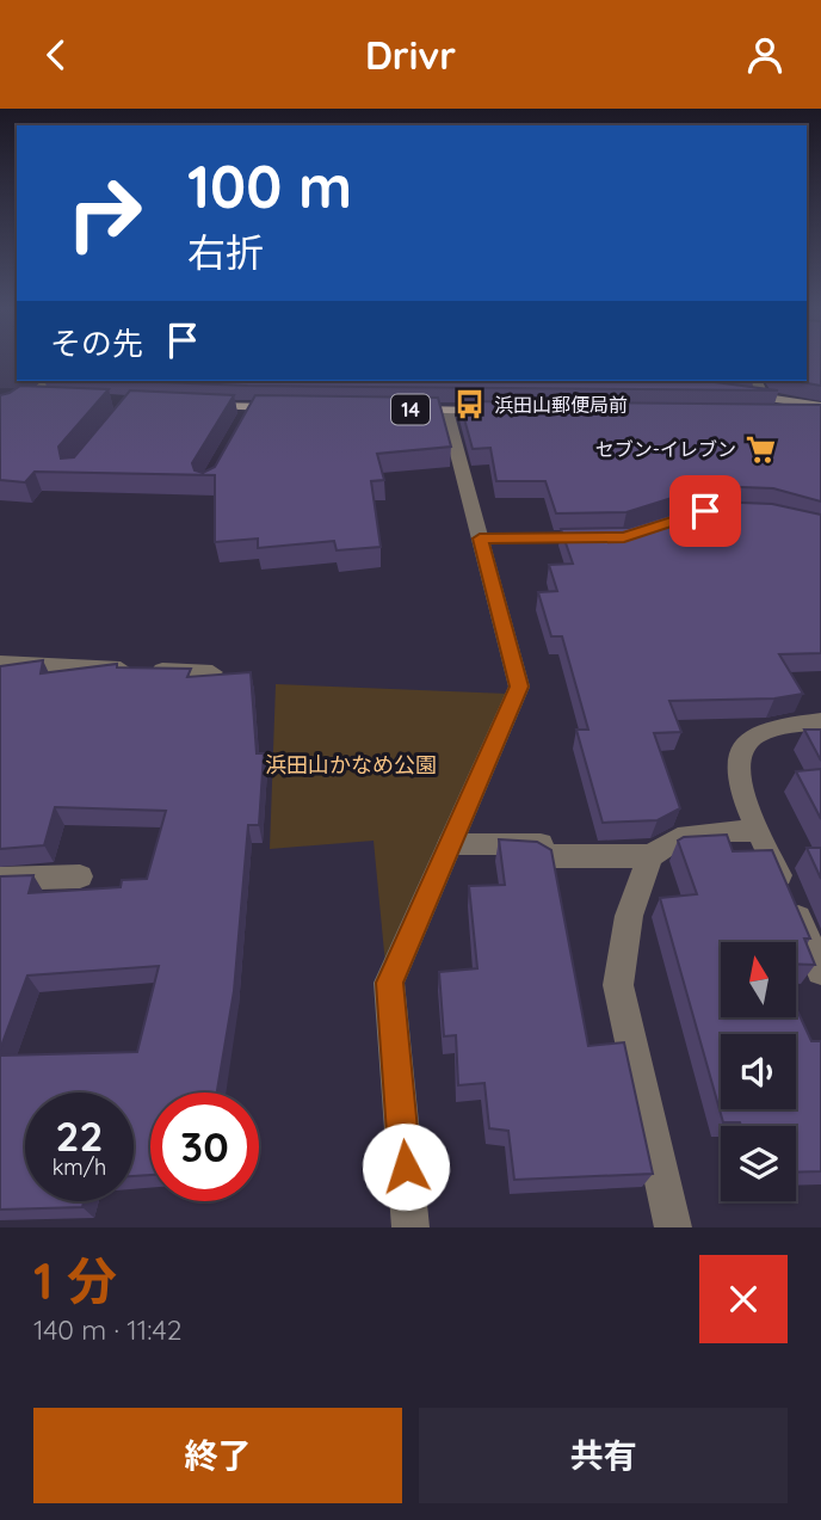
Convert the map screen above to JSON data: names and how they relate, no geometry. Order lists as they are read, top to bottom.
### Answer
{
  "streets": {
    "main road": ["14"]
  },
  "parks": ["浜田山かなめ公園"],
  "places": {
    "bus stop": ["浜田山郵便局前"],
    "supermarket": ["セブン-イレブン"]
  },
  "north": "top",
  "page": {
    "header": "Drivr",
    "turn": ["100 m", "右折"],
    "then": "その先",
    "speed": "22 km/h",
    "limit": "30",
    "heading": ["1 分", "140 m · 11:42"],
    "buttons": ["終了", "共有"]
  }
}
